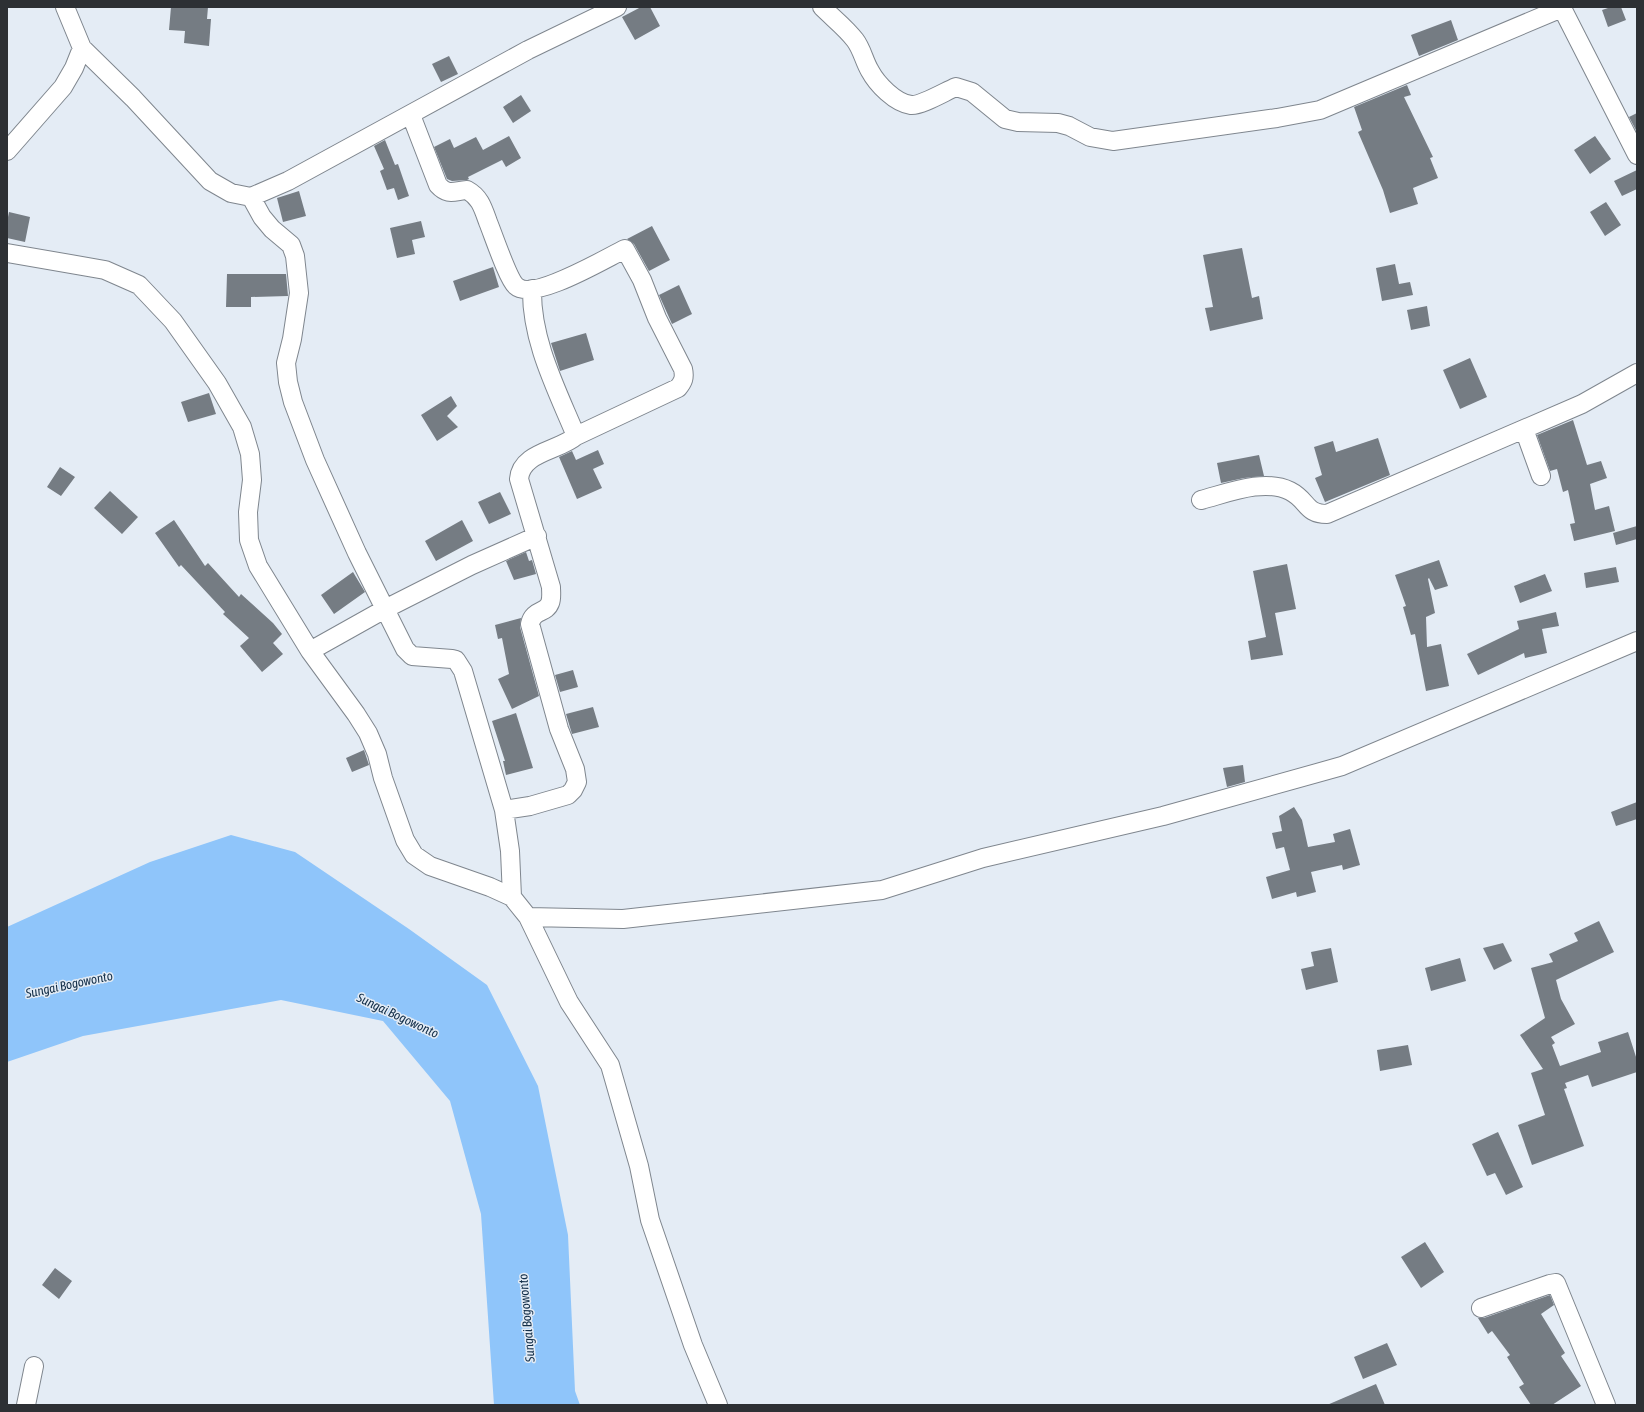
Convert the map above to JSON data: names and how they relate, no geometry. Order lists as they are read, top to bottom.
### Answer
{
  "water": ["Sungai Bogowonto"]
}
